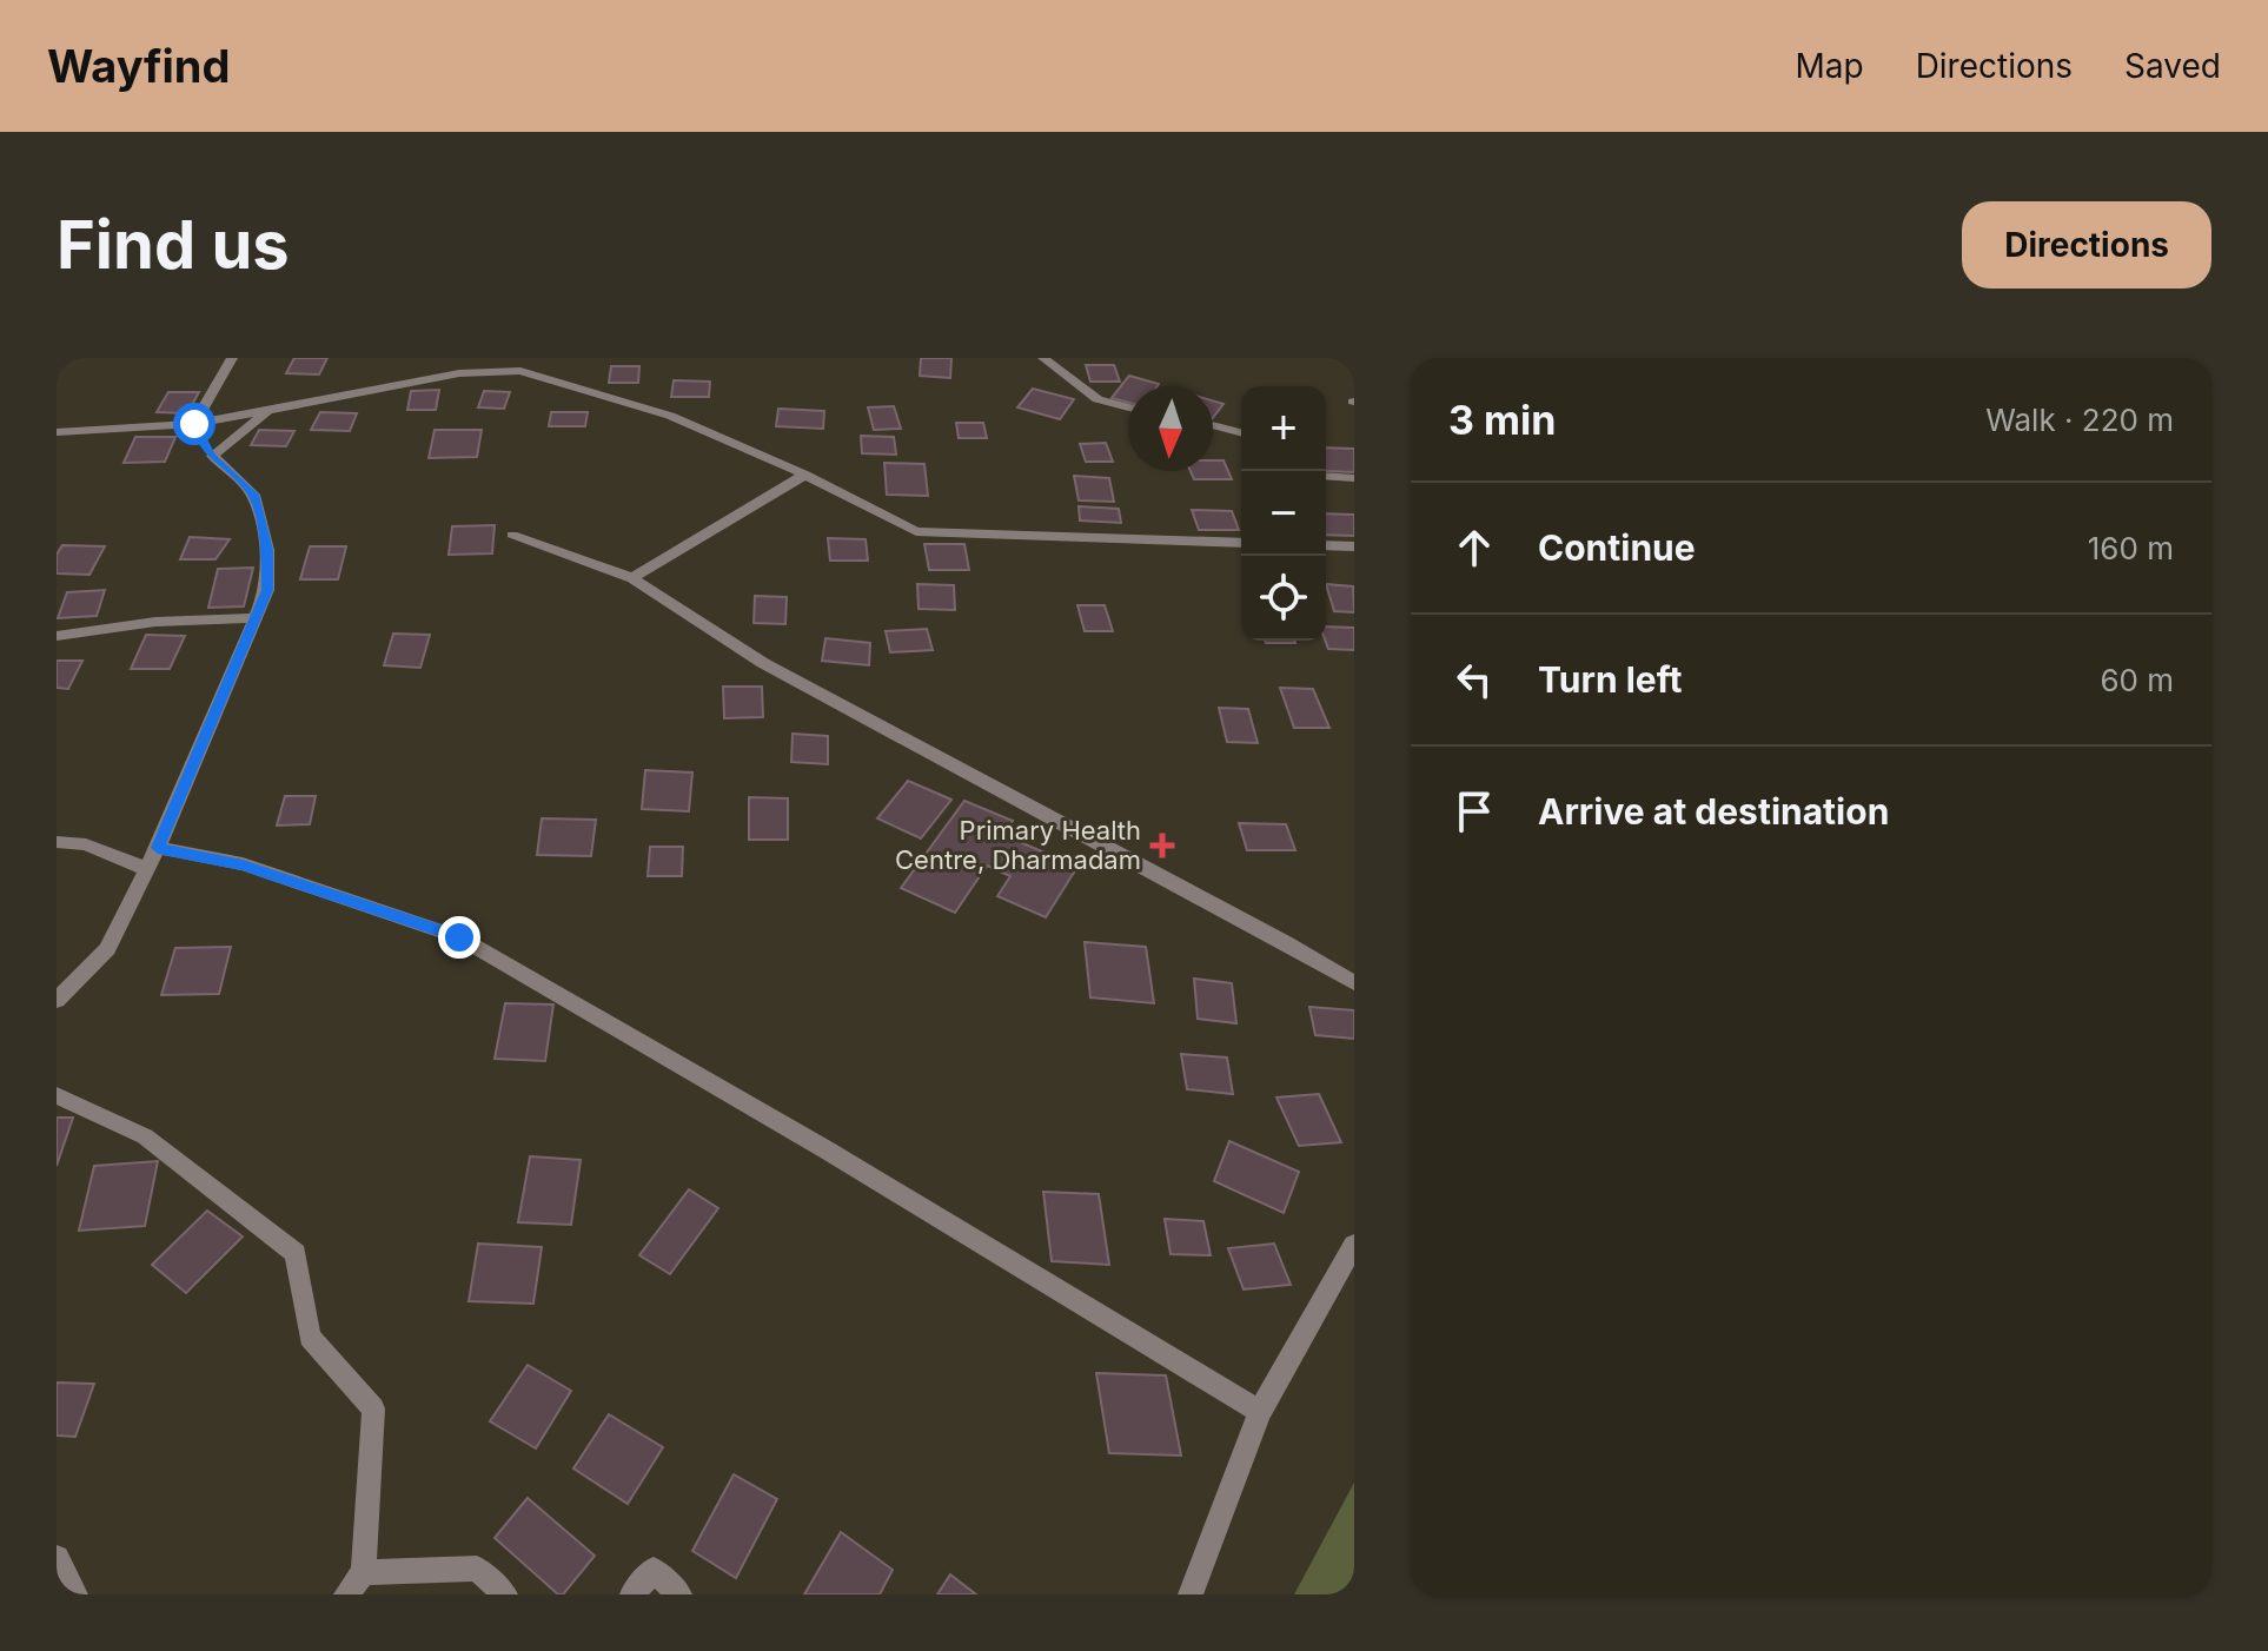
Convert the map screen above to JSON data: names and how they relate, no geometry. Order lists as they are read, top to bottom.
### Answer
{
  "places": {
    "health": ["Primary Health Centre, Dharmadam"]
  },
  "north": "bottom",
  "page": {
    "header": "Wayfind",
    "nav": ["Map", "Directions", "Saved"],
    "buttons": "Directions",
    "title": "Find us",
    "heading": ["3 min", "Walk · 220 m"],
    "map_buttons": ["+", "−"],
    "list": [
      ["Continue", "160 m"],
      ["Turn left", "60 m"],
      "Arrive at destination"
    ]
  }
}
